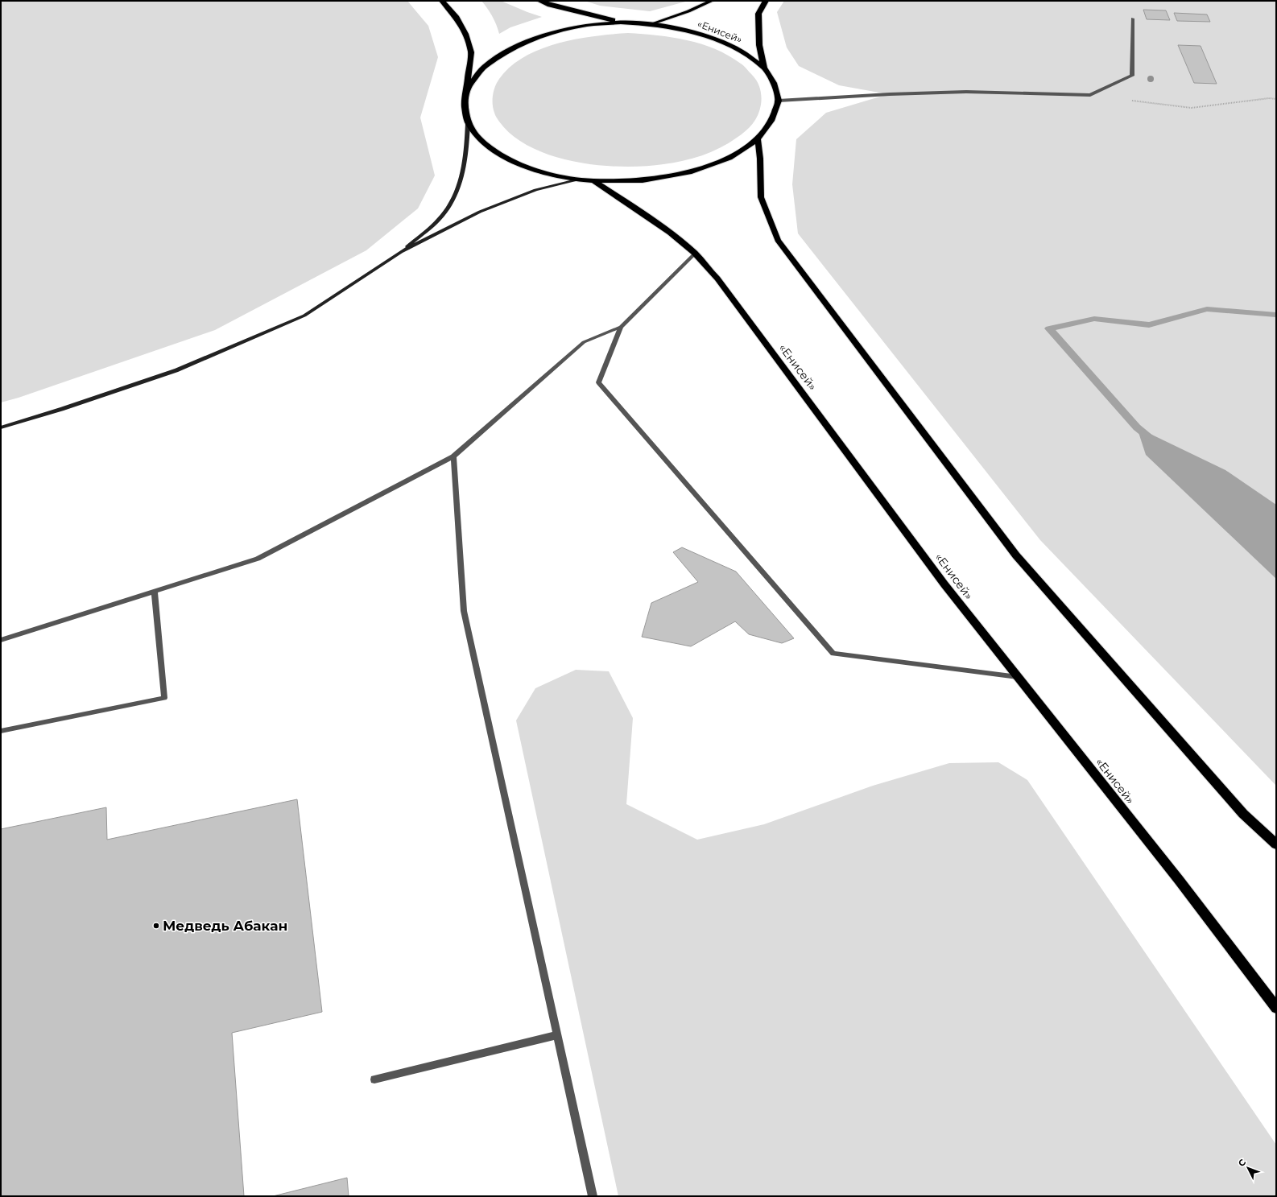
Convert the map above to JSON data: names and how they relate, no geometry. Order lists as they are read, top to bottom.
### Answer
{
  "streets": {
    "highway": ["«Енисей»"]
  },
  "places": ["Медведь Абакан"],
  "north": "top left"
}
